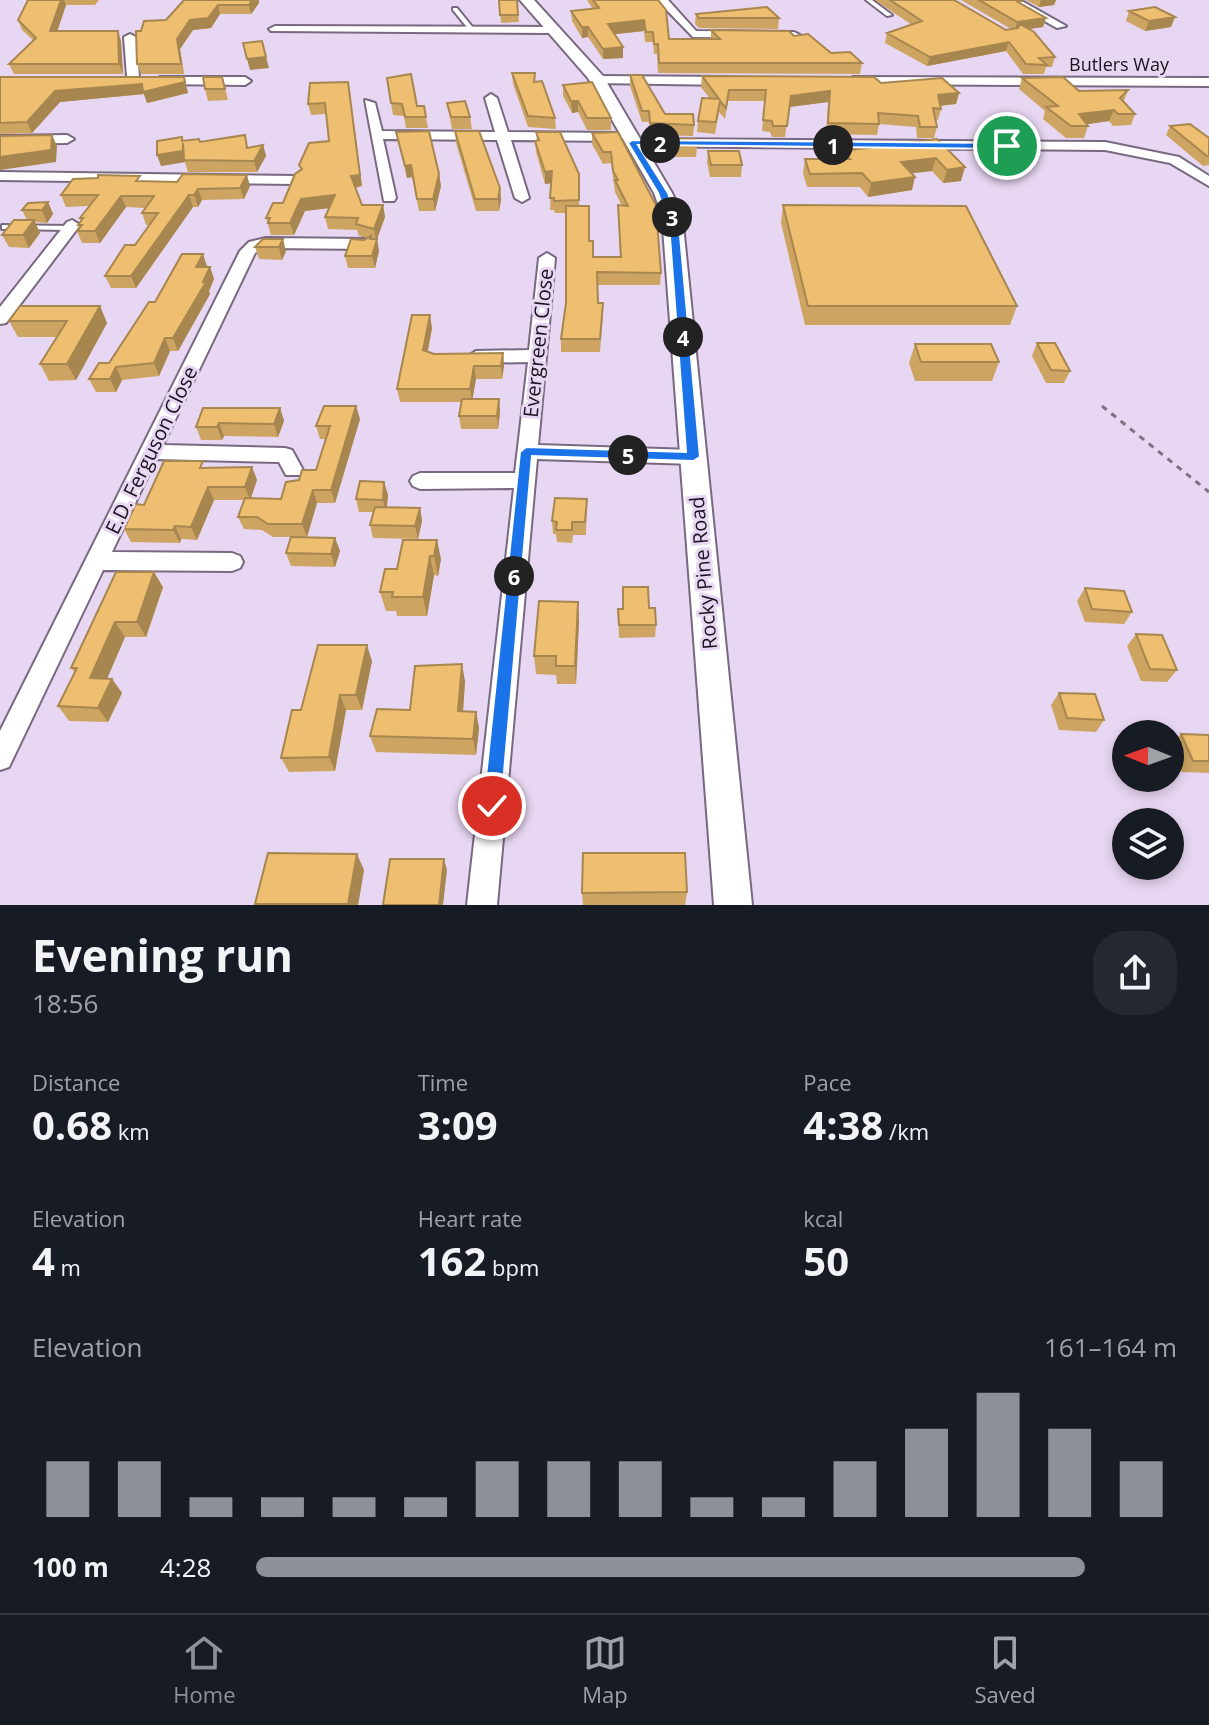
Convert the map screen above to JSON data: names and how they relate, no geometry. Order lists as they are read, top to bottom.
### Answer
{
  "streets": {
    "street": [
      "Butlers Way",
      "Evergreen Close",
      "E.D. Ferguson Close",
      "Rocky Pine Road"
    ]
  },
  "north": "left",
  "page": {
    "pins": [
      "2",
      "1",
      "3",
      "4",
      "5",
      "6"
    ],
    "heading": ["Evening run", "18:56"],
    "stats": [
      ["Distance", "0.68 km"],
      ["Time", "3:09"],
      ["Pace", "4:38 /km"],
      ["Elevation", "4 m"],
      ["Heart rate", "162 bpm"],
      ["kcal", "50"]
    ],
    "chart": ["Elevation", "161–164 m"],
    "list": [
      {
        "name": "100 m",
        "note": "4:28"
      }
    ],
    "tabs": ["Home", "Map", "Saved"]
  }
}
